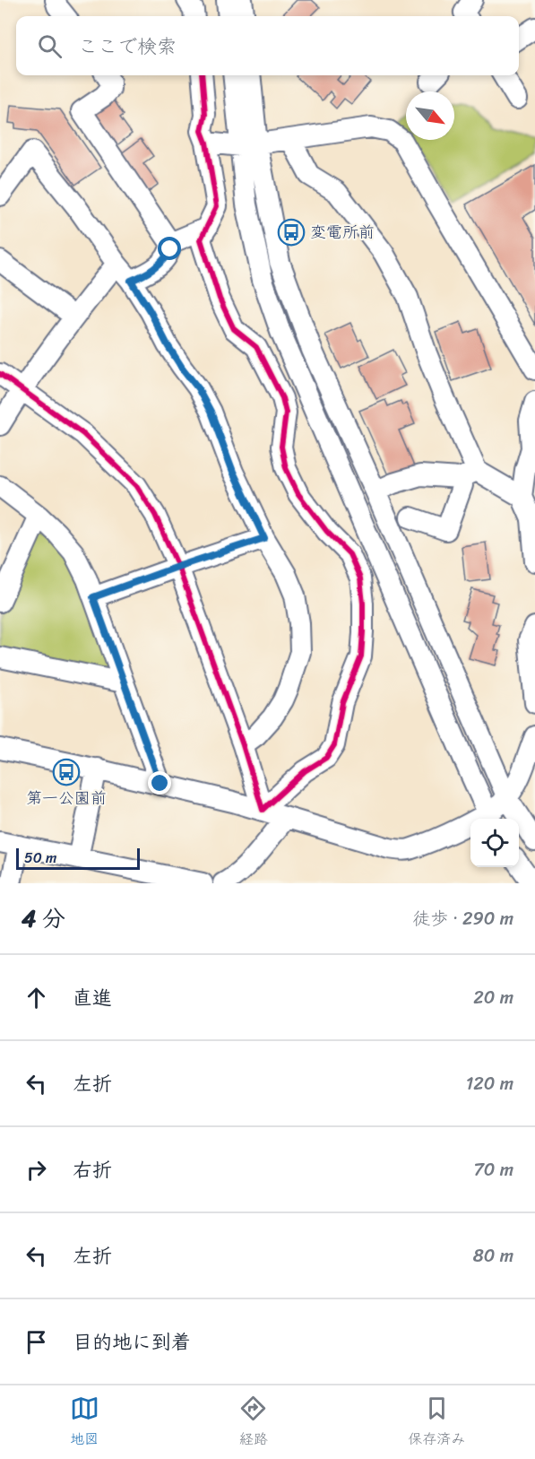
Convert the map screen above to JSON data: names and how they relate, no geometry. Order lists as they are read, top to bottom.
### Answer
{
  "places": {
    "bus stop": ["変電所前", "第一公園前"]
  },
  "scale_bar": "50 m",
  "north": "bottom right",
  "page": {
    "search": "ここで検索",
    "scale": "50 m",
    "heading": ["4 分", "徒歩 · 290 m"],
    "list": [
      ["直進", "20 m"],
      ["左折", "120 m"],
      ["右折", "70 m"],
      ["左折", "80 m"],
      "目的地に到着"
    ],
    "nav": ["地図", "経路", "保存済み"]
  }
}
